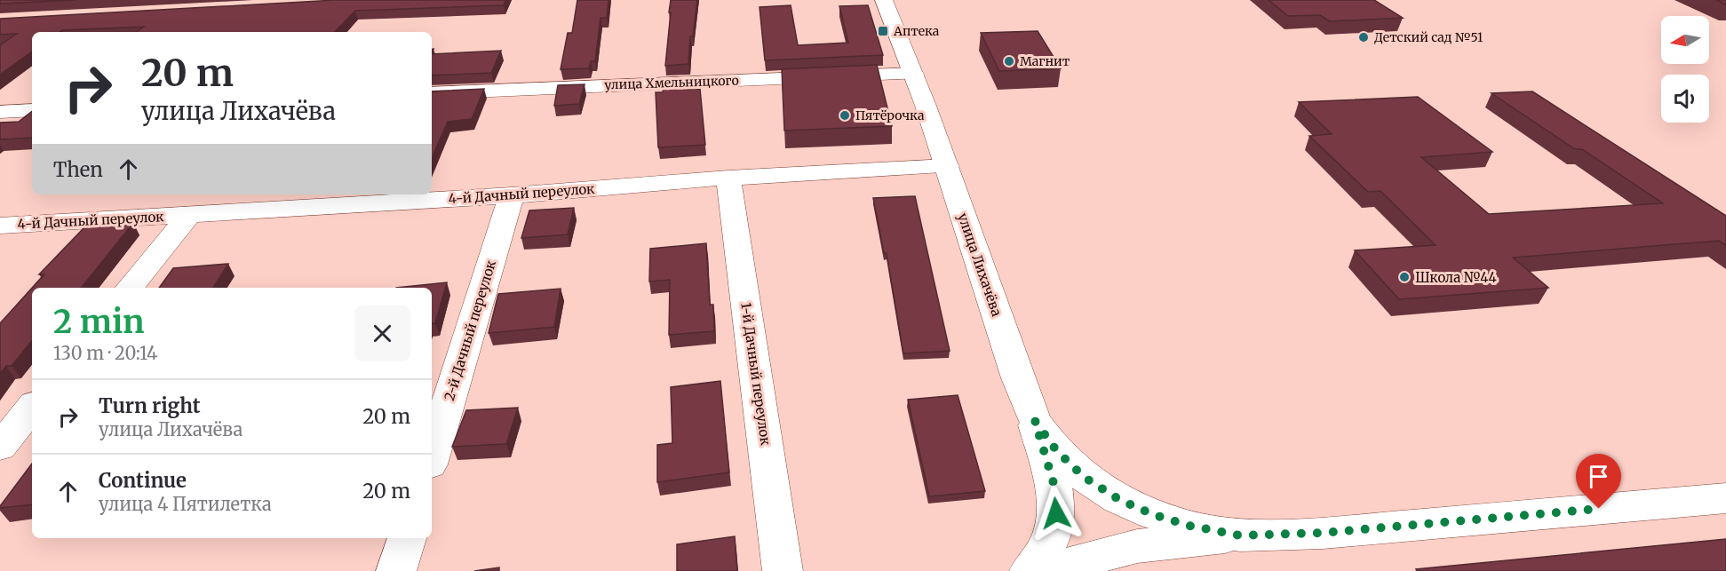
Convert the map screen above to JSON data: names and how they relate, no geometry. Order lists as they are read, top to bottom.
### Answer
{
  "streets": {
    "street": [
      "улица Хмельницкого",
      "4-й Дачный переулок",
      "улица Лихачёва",
      "2-й Дачный переулок",
      "1-й Дачный переулок"
    ]
  },
  "crossings": [
    ["улица Хмельницкого", "улица Лихачёва"],
    ["4-й Дачный переулок", "улица Лихачёва"],
    ["4-й Дачный переулок", "2-й Дачный переулок"],
    ["4-й Дачный переулок", "1-й Дачный переулок"]
  ],
  "places": {
    "transit": ["Аптека"],
    "other": [
      "Детский сад №51",
      "Магнит",
      "Пятёрочка",
      "Школа №44"
    ]
  },
  "north": "left",
  "page": {
    "turn": ["20 m", "улица Лихачёва"],
    "then": "Then",
    "heading": ["2 min", "130 m · 20:14"],
    "list": [
      {
        "name": "Turn right",
        "note": "улица Лихачёва",
        "value": "20 m"
      },
      {
        "name": "Continue",
        "note": "улица 4 Пятилетка",
        "value": "20 m"
      }
    ]
  }
}
